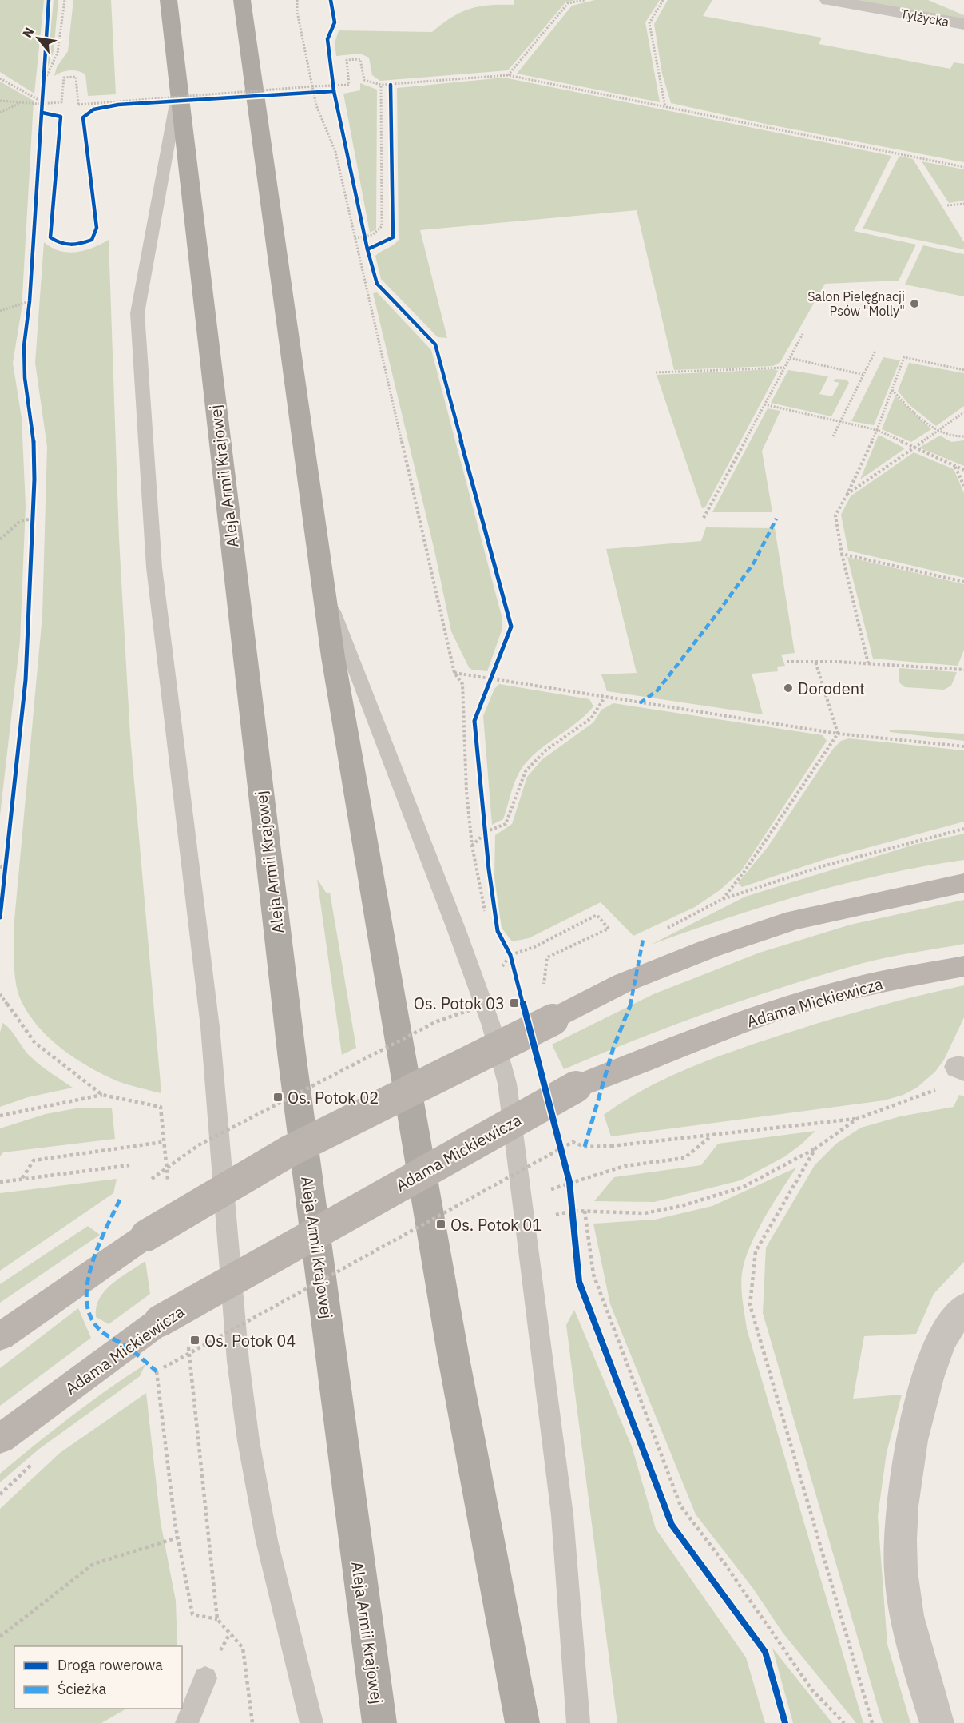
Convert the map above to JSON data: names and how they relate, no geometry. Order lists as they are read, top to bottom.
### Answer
{
  "streets": {
    "highway": ["Aleja Armii Krajowej"],
    "street": ["Tylżycka", "Adama Mickiewicza"]
  },
  "places": {
    "other": ["Salon Pielęgnacji Psów \"Molly\"", "Dorodent"],
    "transit": [
      "Os. Potok 03",
      "Os. Potok 02",
      "Os. Potok 01",
      "Os. Potok 04"
    ]
  },
  "legend": ["Droga rowerowa", "Ścieżka"],
  "north": "top left"
}
